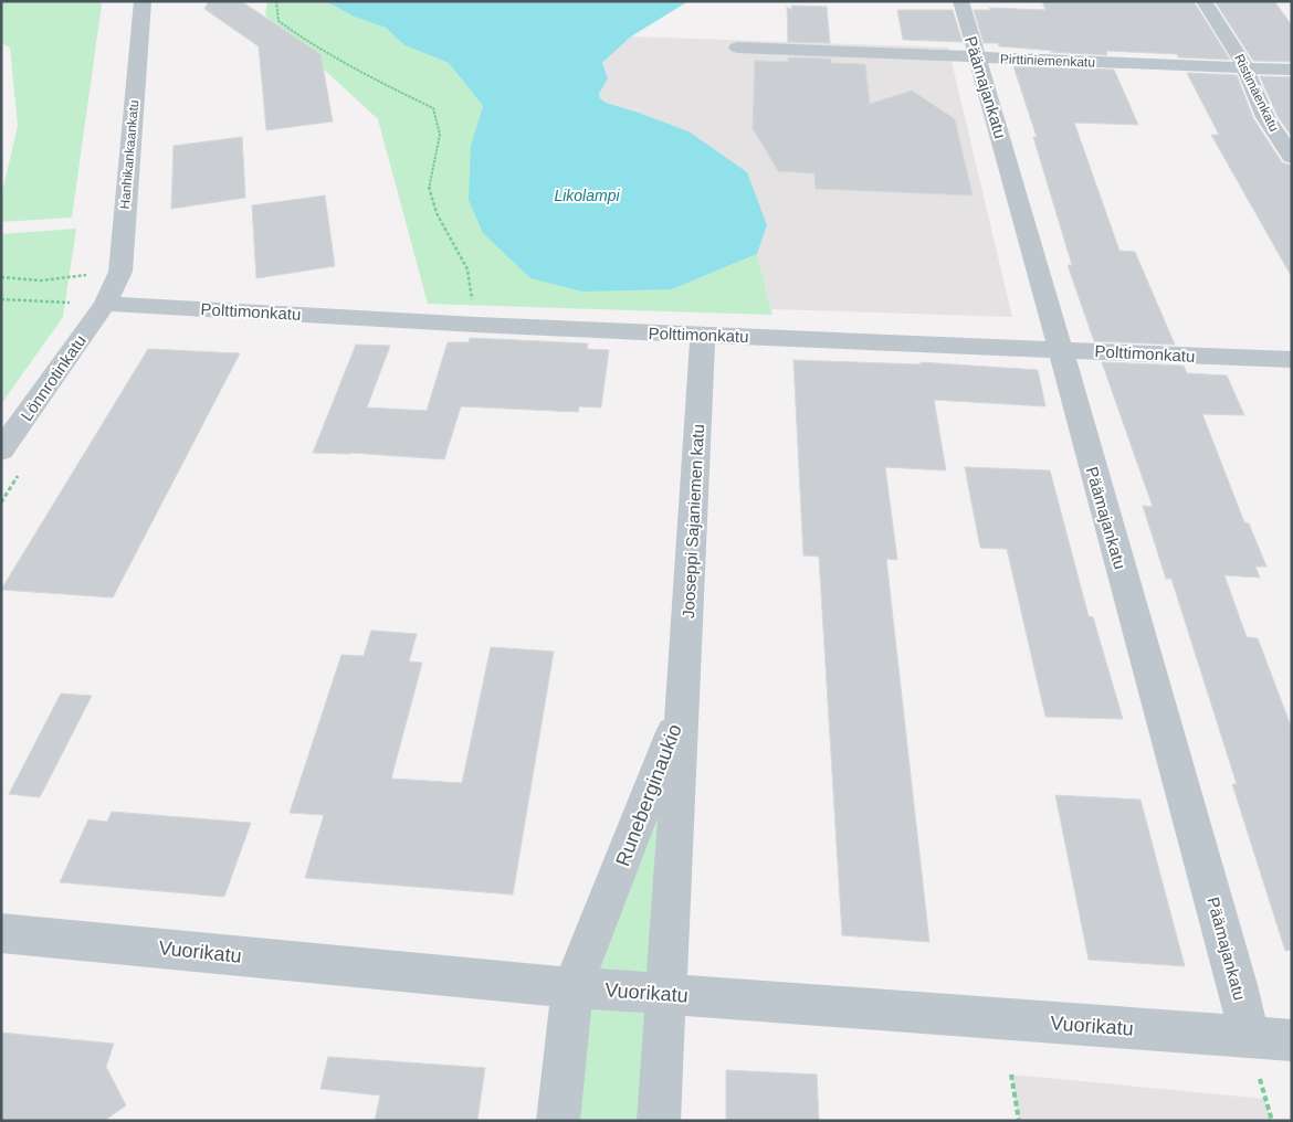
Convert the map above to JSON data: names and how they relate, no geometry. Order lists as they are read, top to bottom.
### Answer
{
  "streets": {
    "street": [
      "Pirttiniemenkatu",
      "Päämajankatu",
      "Ristimäenkatu",
      "Hanhikankaankatu",
      "Polttimonkatu",
      "Lönnrotinkatu",
      "Jooseppi Sajaniemen katu",
      "Runeberginaukio",
      "Vuorikatu"
    ]
  },
  "crossings": [
    ["Pirttiniemenkatu", "Päämajankatu"],
    ["Pirttiniemenkatu", "Ristimäenkatu"],
    ["Päämajankatu", "Polttimonkatu"],
    ["Päämajankatu", "Vuorikatu"],
    ["Hanhikankaankatu", "Polttimonkatu"],
    ["Hanhikankaankatu", "Lönnrotinkatu"],
    ["Polttimonkatu", "Lönnrotinkatu"],
    ["Polttimonkatu", "Jooseppi Sajaniemen katu"],
    ["Jooseppi Sajaniemen katu", "Runeberginaukio"],
    ["Runeberginaukio", "Vuorikatu"]
  ],
  "water": ["Likolampi"]
}
